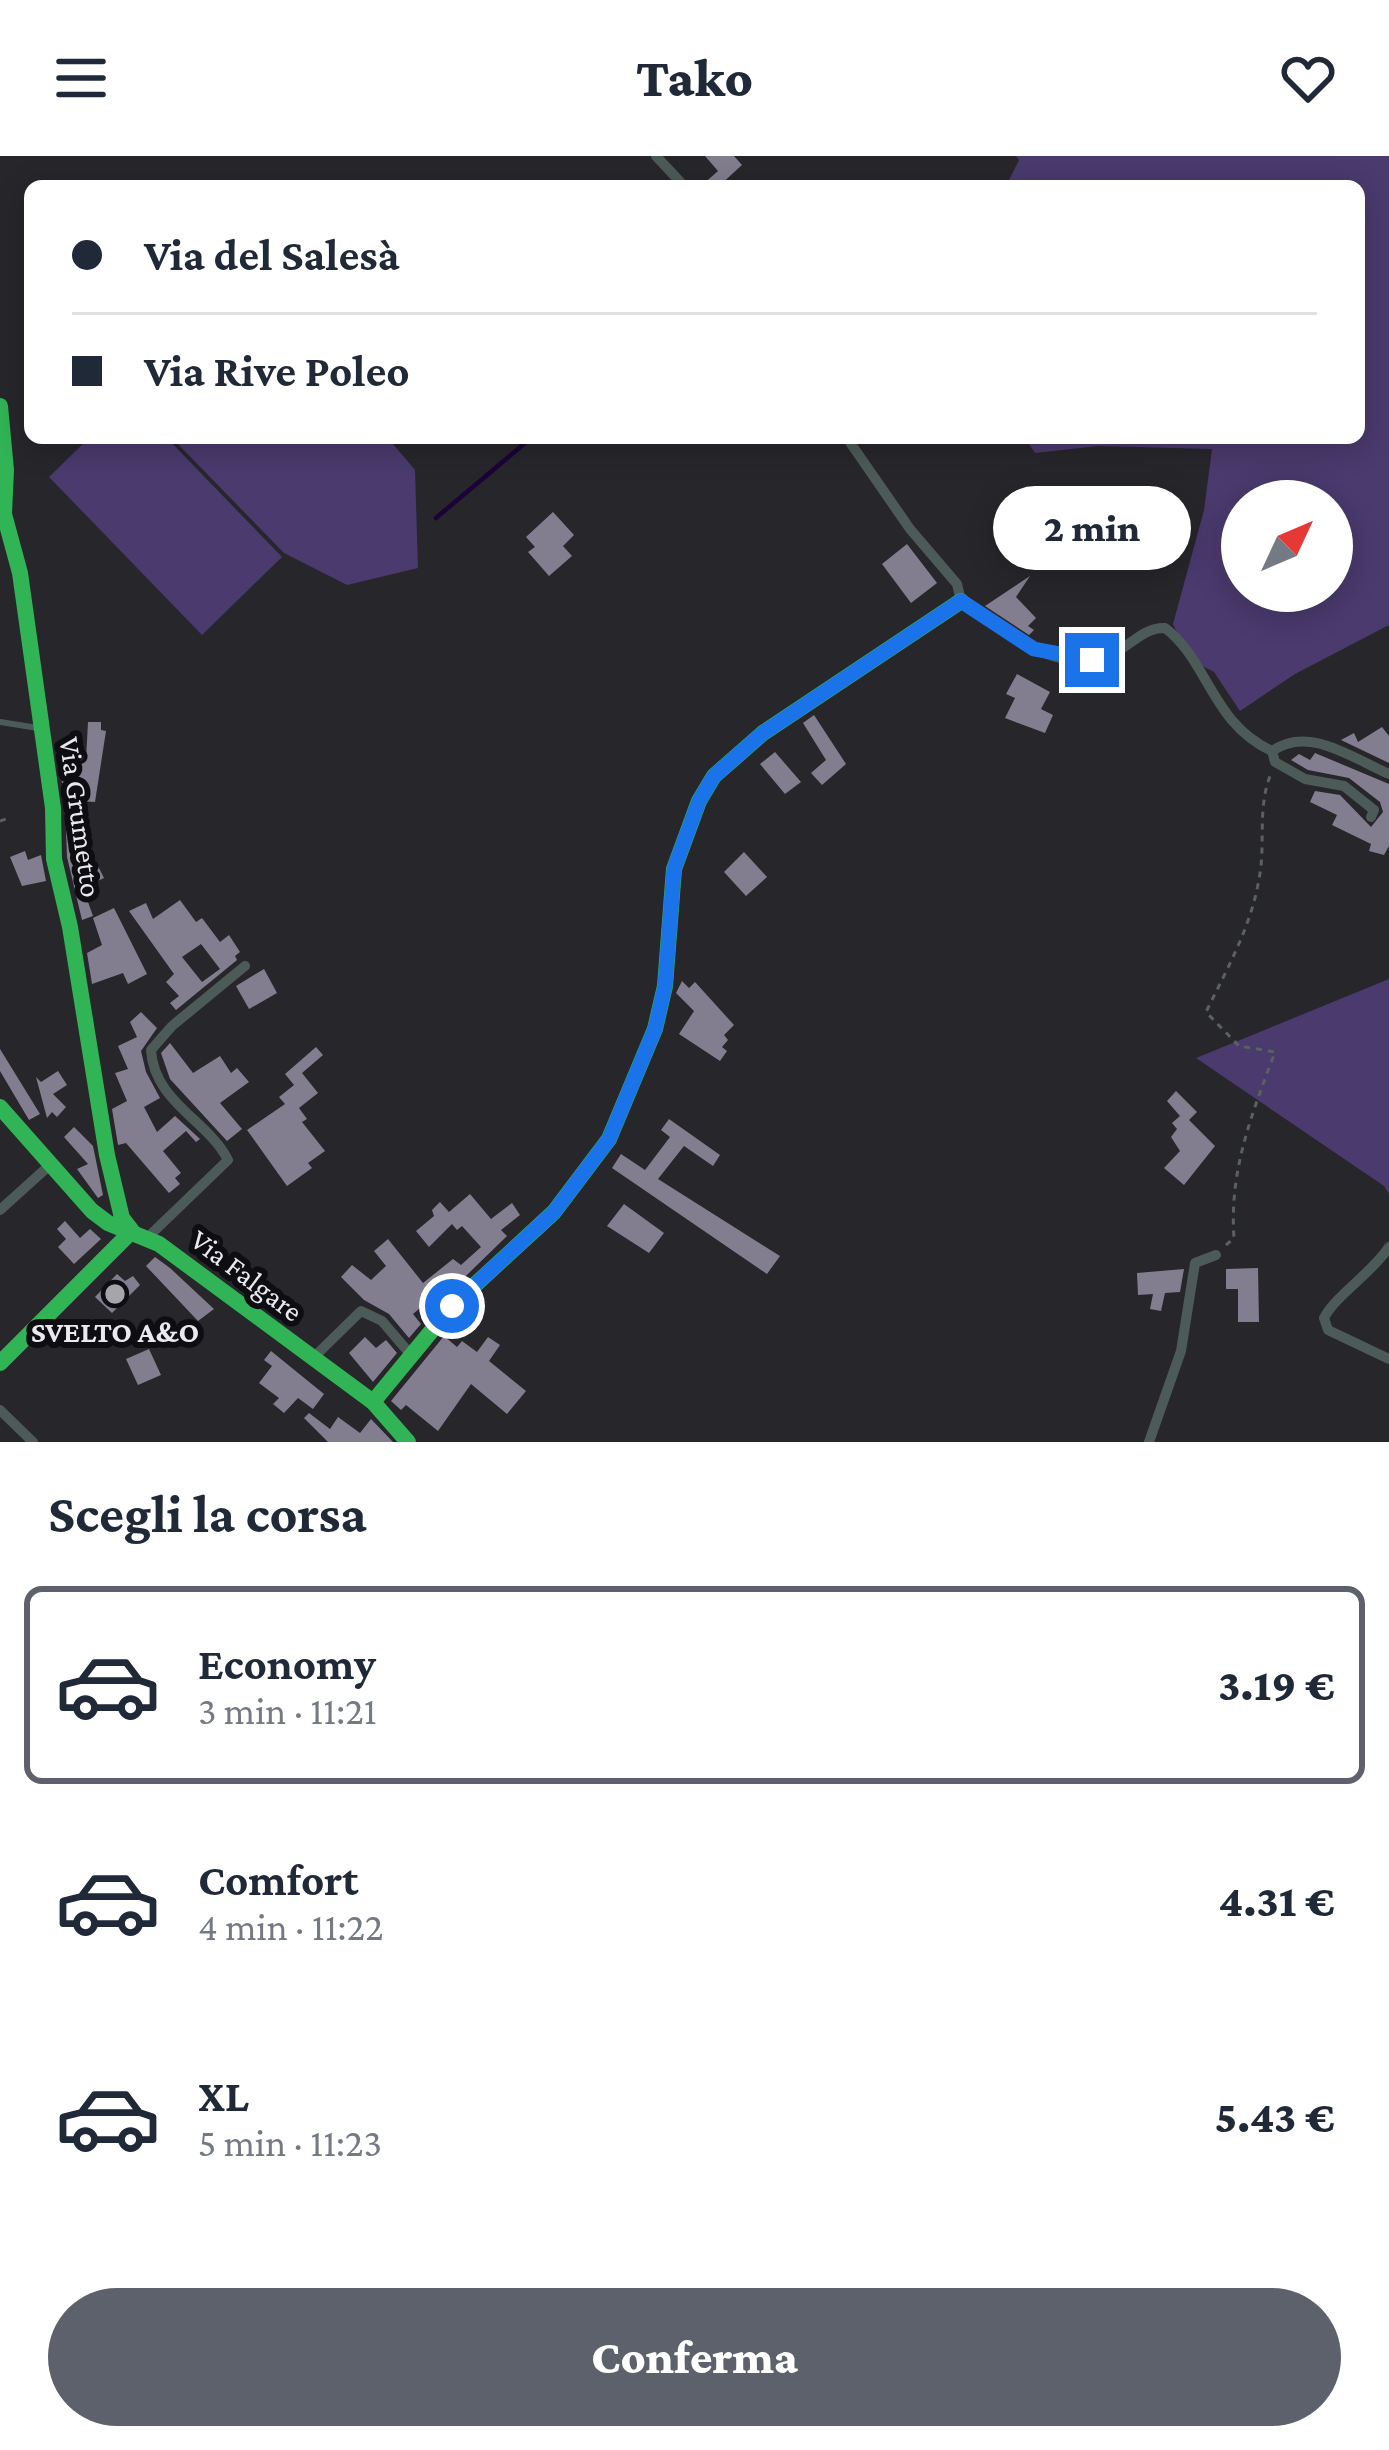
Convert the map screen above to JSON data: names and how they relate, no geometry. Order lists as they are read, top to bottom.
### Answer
{
  "streets": {
    "street": ["Via Grumetto", "Via Falgare"]
  },
  "crossings": [
    ["Via Grumetto", "Via Falgare"]
  ],
  "places": ["SVELTO A&O"],
  "north": "top right",
  "page": {
    "header": "Tako",
    "banner": ["Via del Salesà", "Via Rive Poleo"],
    "bubble": "2 min",
    "heading": "Scegli la corsa",
    "list": [
      {
        "name": "Economy",
        "note": "3 min · 11:21",
        "value": "3.19 €"
      },
      {
        "name": "Comfort",
        "note": "4 min · 11:22",
        "value": "4.31 €"
      },
      {
        "name": "XL",
        "note": "5 min · 11:23",
        "value": "5.43 €"
      }
    ],
    "buttons": "Conferma"
  }
}
